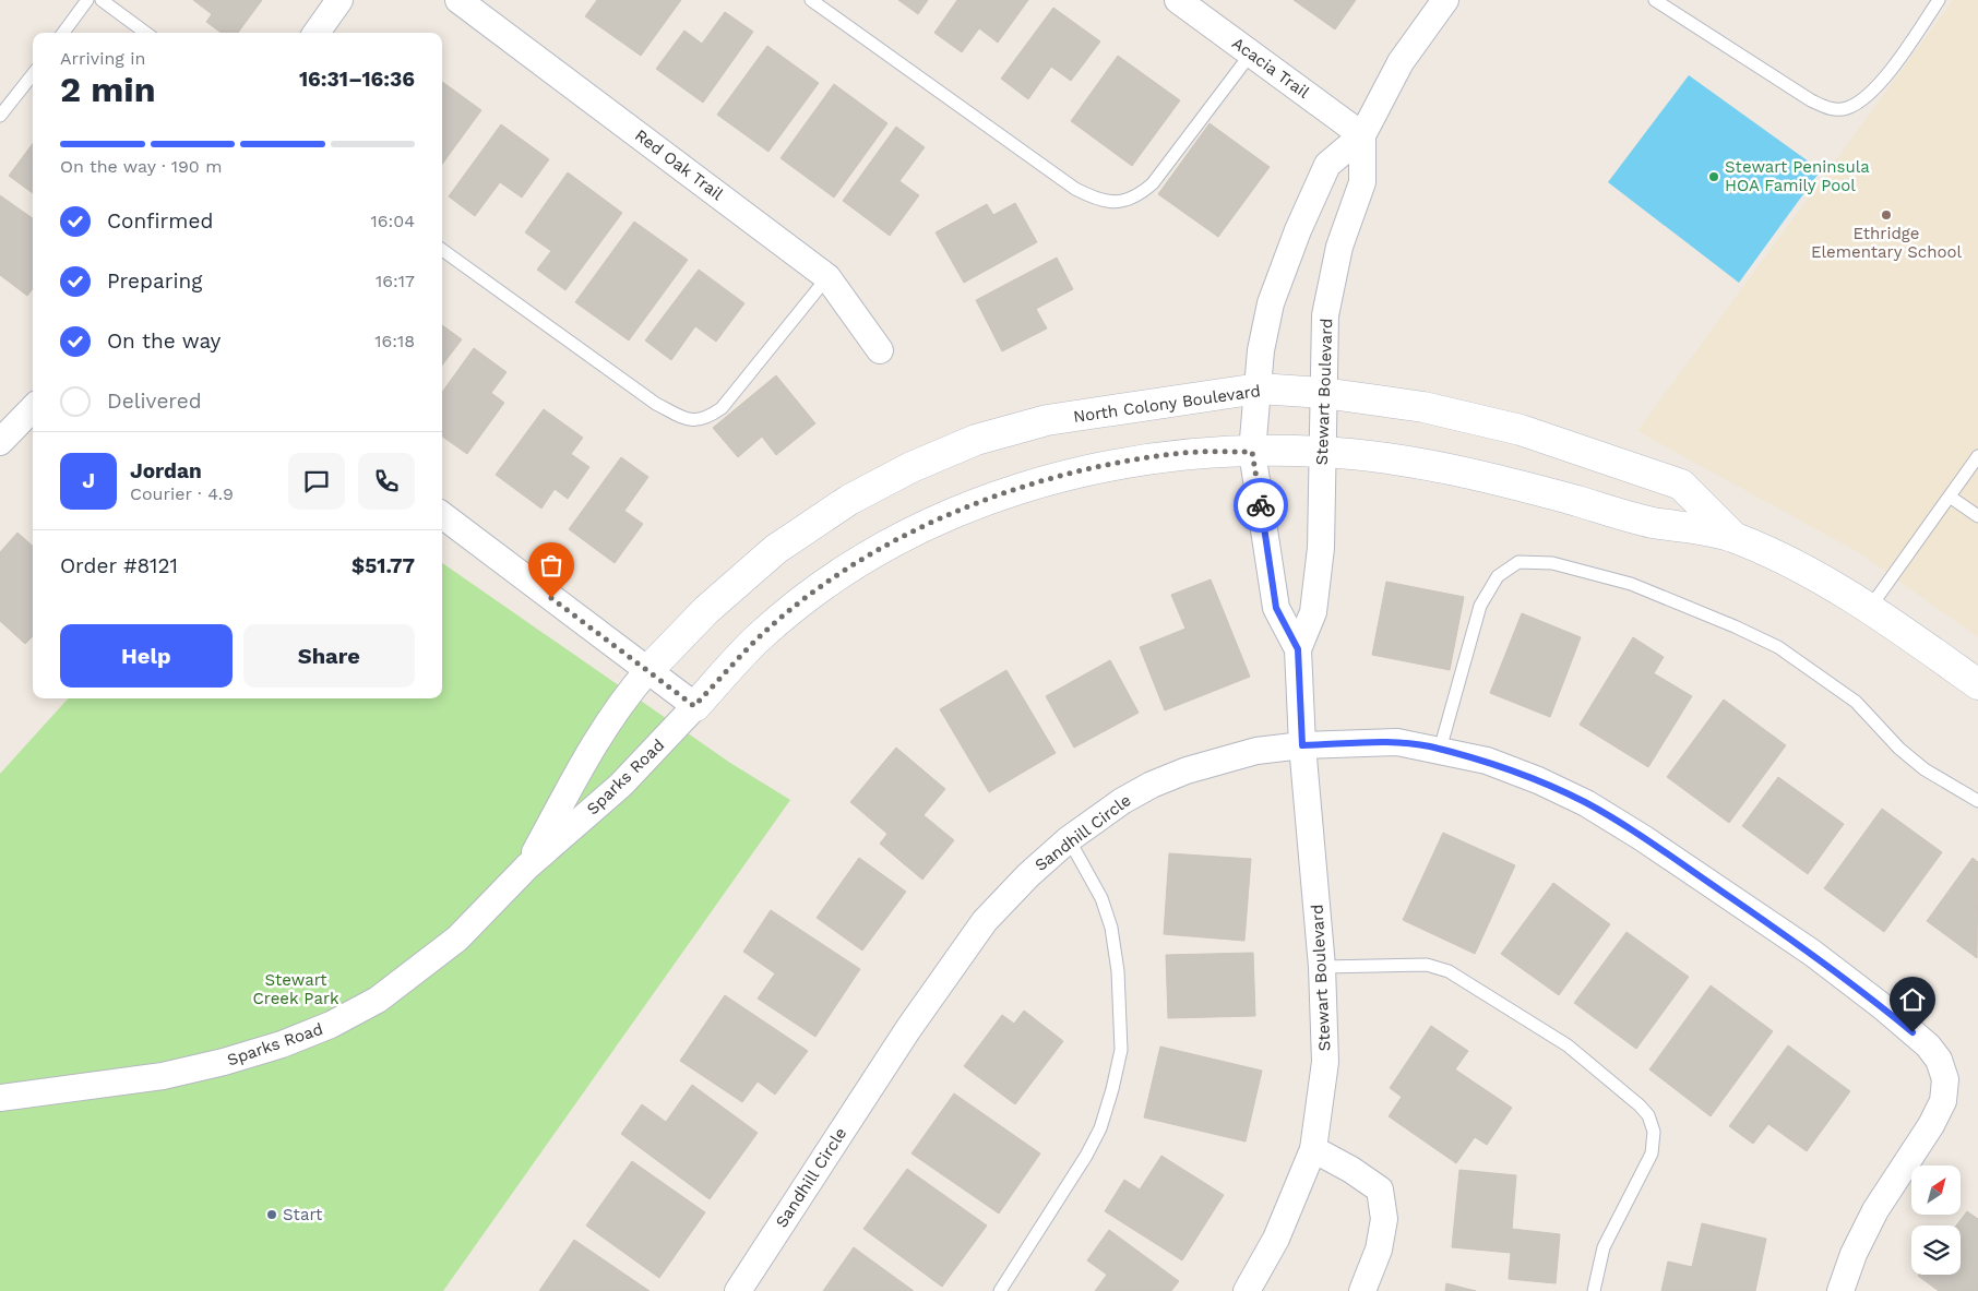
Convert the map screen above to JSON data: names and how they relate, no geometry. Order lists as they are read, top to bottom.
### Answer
{
  "streets": {
    "main road": ["North Colony Boulevard"],
    "street": [
      "Acacia Trail",
      "Red Oak Trail",
      "Stewart Boulevard",
      "Sparks Road",
      "Sandhill Circle"
    ]
  },
  "crossings": [
    ["Acacia Trail", "Stewart Boulevard"],
    ["Stewart Boulevard", "North Colony Boulevard"],
    ["Stewart Boulevard", "Sandhill Circle"],
    ["North Colony Boulevard", "Sparks Road"]
  ],
  "parks": ["Stewart Creek Park"],
  "places": ["Stewart Peninsula HOA Family Pool", "Ethridge Elementary School", "Start"],
  "north": "top right",
  "page": {
    "heading": ["2 min", "Arriving in", "16:31–16:36"],
    "panel": [
      "Jordan",
      "Courier · 4.9",
      "Order #8121",
      "$51.77"
    ],
    "bar": "On the way · 190 m",
    "list": [
      ["Confirmed", "16:04"],
      ["Preparing", "16:17"],
      ["On the way", "16:18"],
      "Delivered"
    ],
    "round": "J",
    "buttons": ["Help", "Share"]
  }
}
